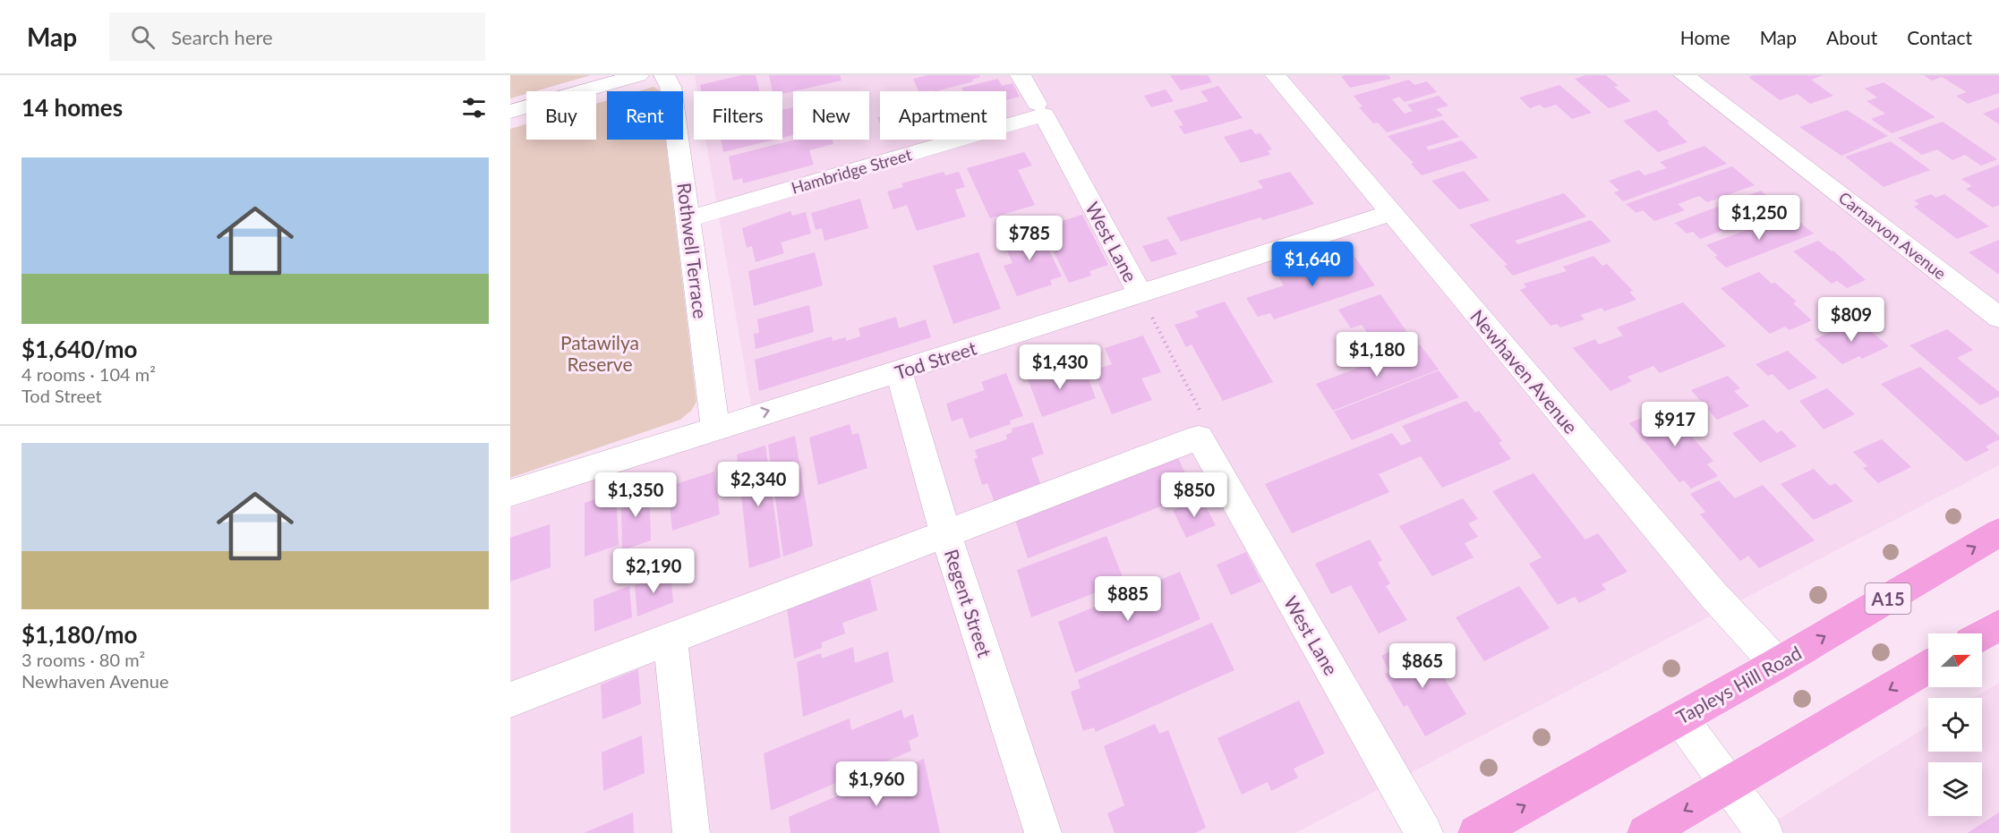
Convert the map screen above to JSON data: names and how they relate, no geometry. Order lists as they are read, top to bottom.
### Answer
{
  "streets": {
    "main road": ["A15", "Tapleys Hill Road"],
    "street": [
      "Hambridge Street",
      "Carnarvon Avenue",
      "West Lane",
      "Rothwell Terrace",
      "Tod Street",
      "Newhaven Avenue",
      "Regent Street"
    ]
  },
  "crossings": [
    ["Hambridge Street", "West Lane"],
    ["Hambridge Street", "Rothwell Terrace"],
    ["West Lane", "Tod Street"],
    ["Rothwell Terrace", "Tod Street"],
    ["Tod Street", "Newhaven Avenue"],
    ["Tod Street", "Regent Street"],
    ["Newhaven Avenue", "Tapleys Hill Road"]
  ],
  "parks": ["Patawilya Reserve"],
  "north": "right",
  "page": {
    "header": "Map",
    "search": "Search here",
    "nav": [
      "Home",
      "Map",
      "About",
      "Contact"
    ],
    "heading": "14 homes",
    "chip": [
      "Buy",
      "Rent",
      "Filters",
      "New",
      "Apartment"
    ],
    "list": [
      {
        "name": "$1,640/mo",
        "note": "4 rooms · 104 m² · Tod Street"
      },
      {
        "name": "$1,180/mo",
        "note": "3 rooms · 80 m² · Newhaven Avenue"
      }
    ],
    "price": [
      "$1,250",
      "$785",
      "$1,640",
      "$809",
      "$1,180",
      "$1,430",
      "$917",
      "$2,340",
      "$1,350",
      "$850",
      "$2,190",
      "$885",
      "$865",
      "$1,960"
    ]
  }
}
